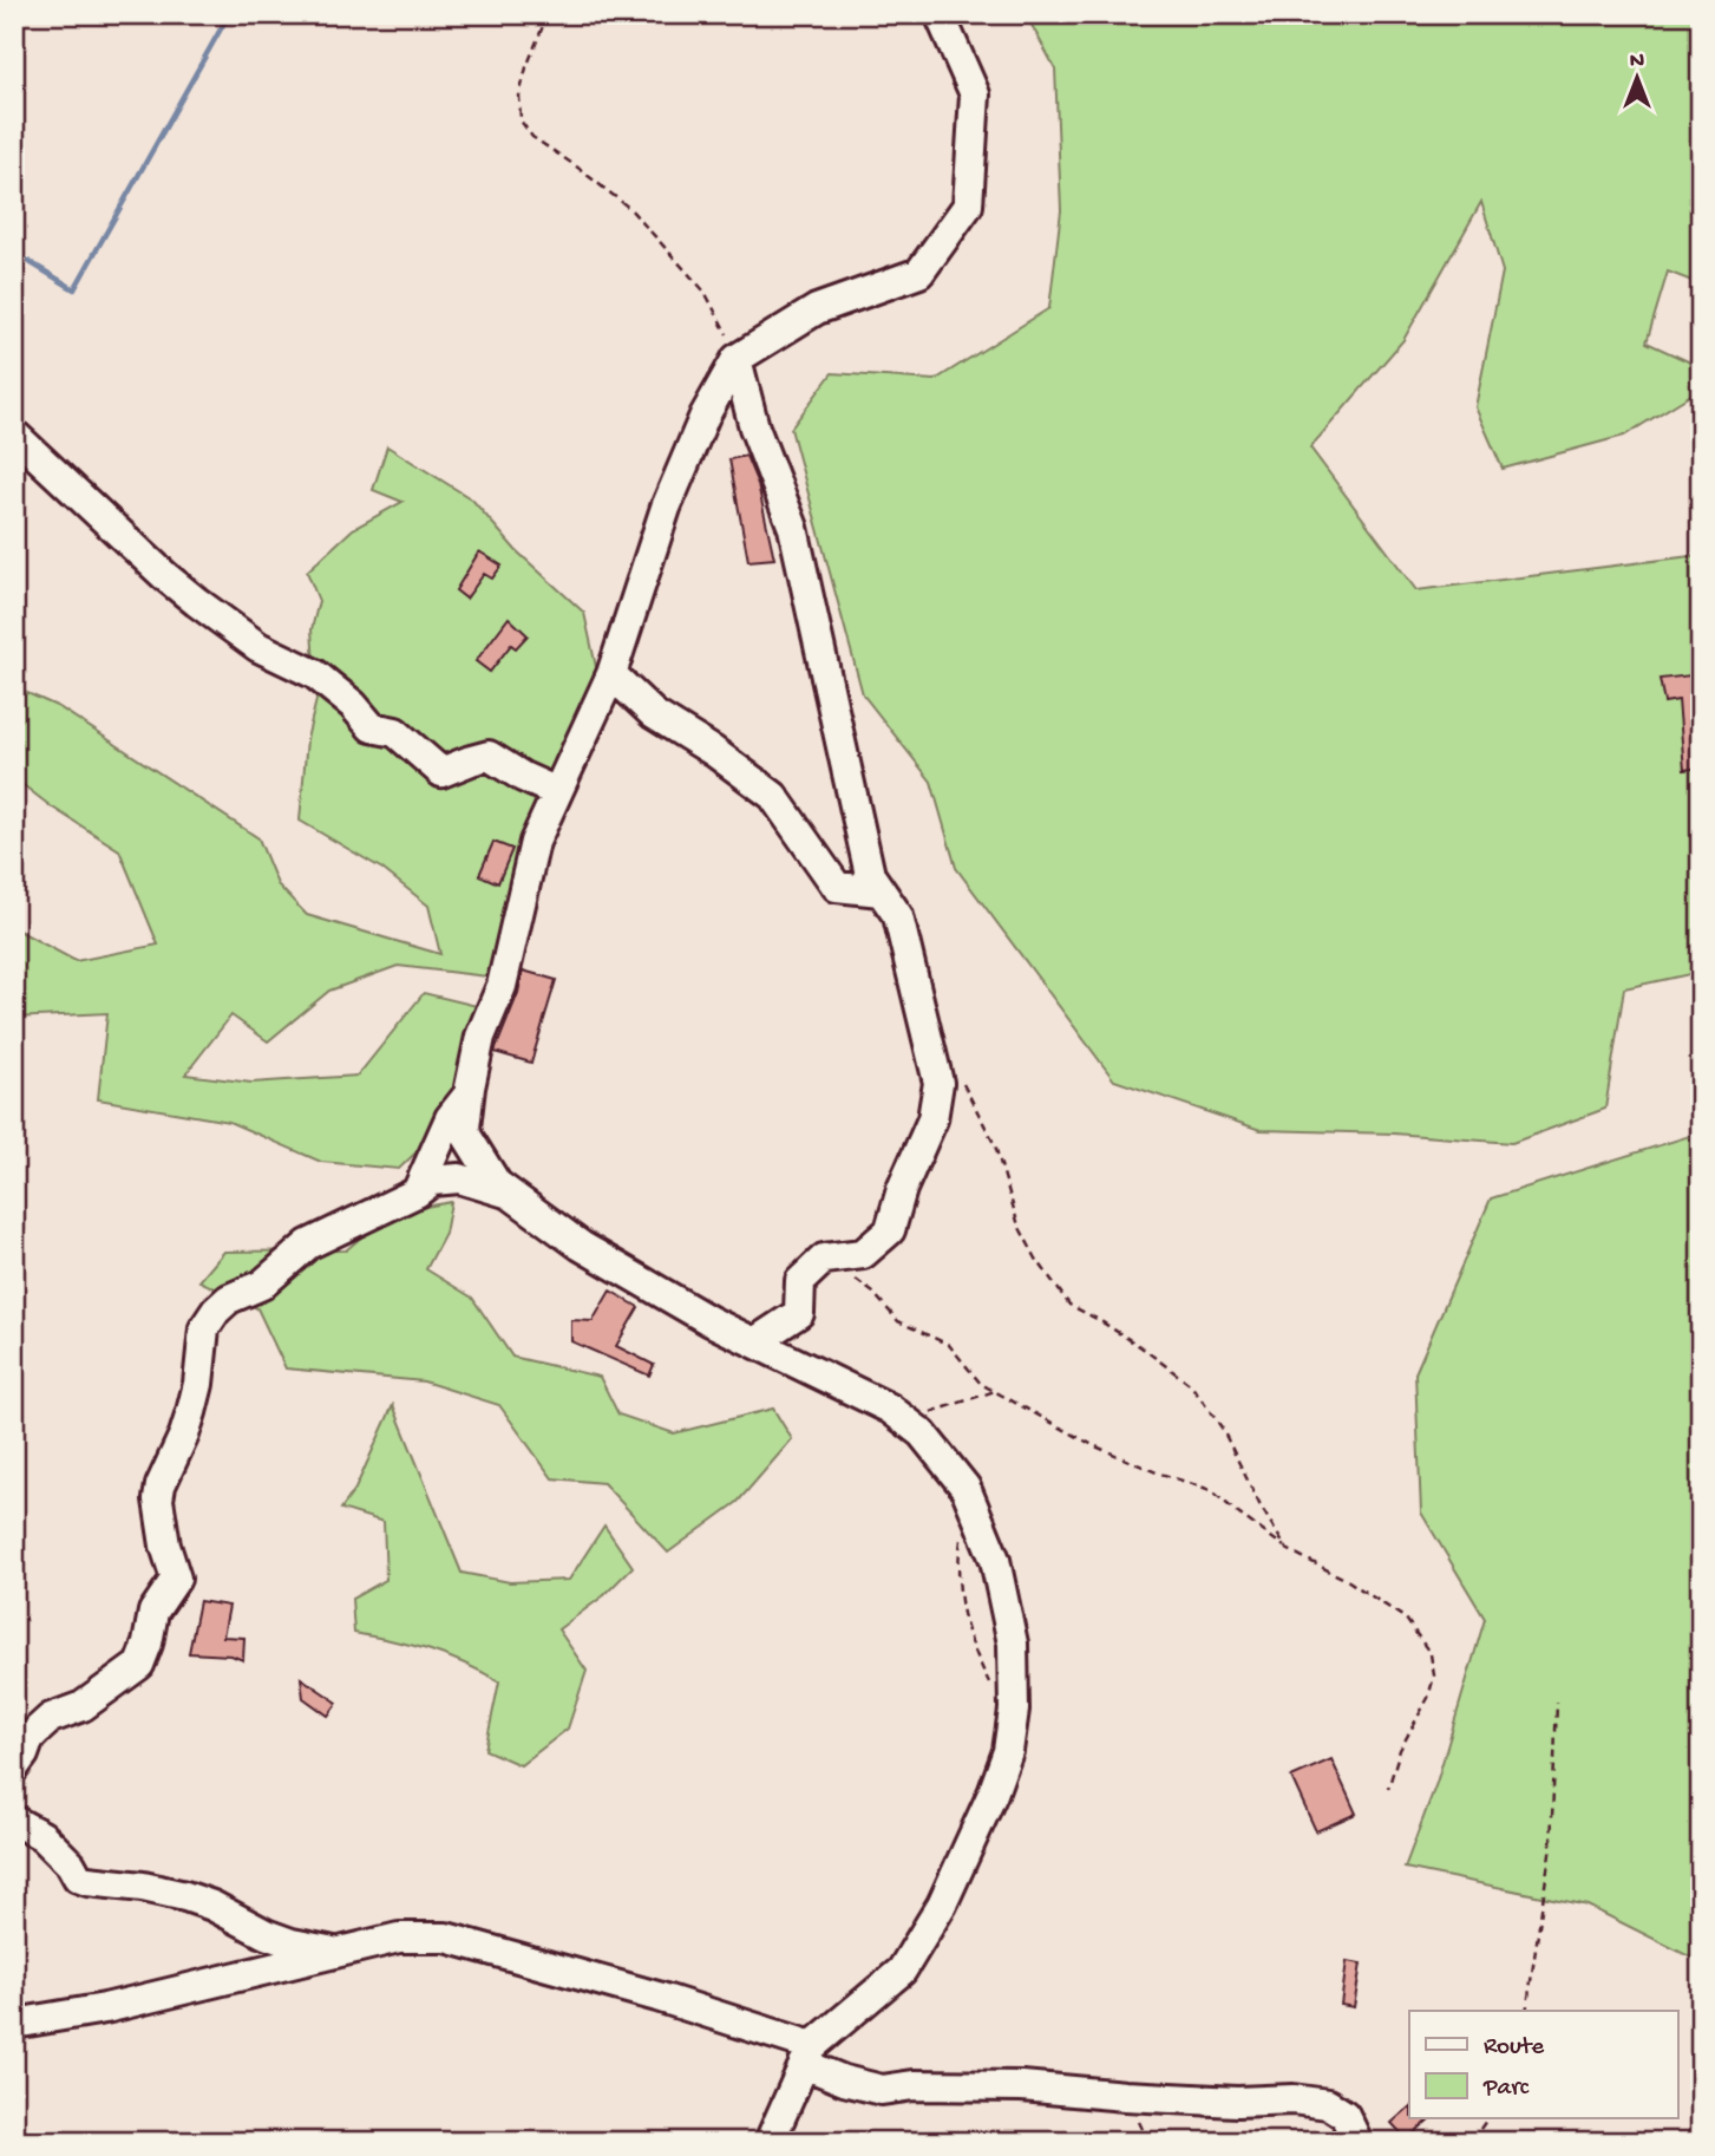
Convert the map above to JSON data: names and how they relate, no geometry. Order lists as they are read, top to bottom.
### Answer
{
  "legend": ["Route", "Parc"],
  "north": "top"
}
